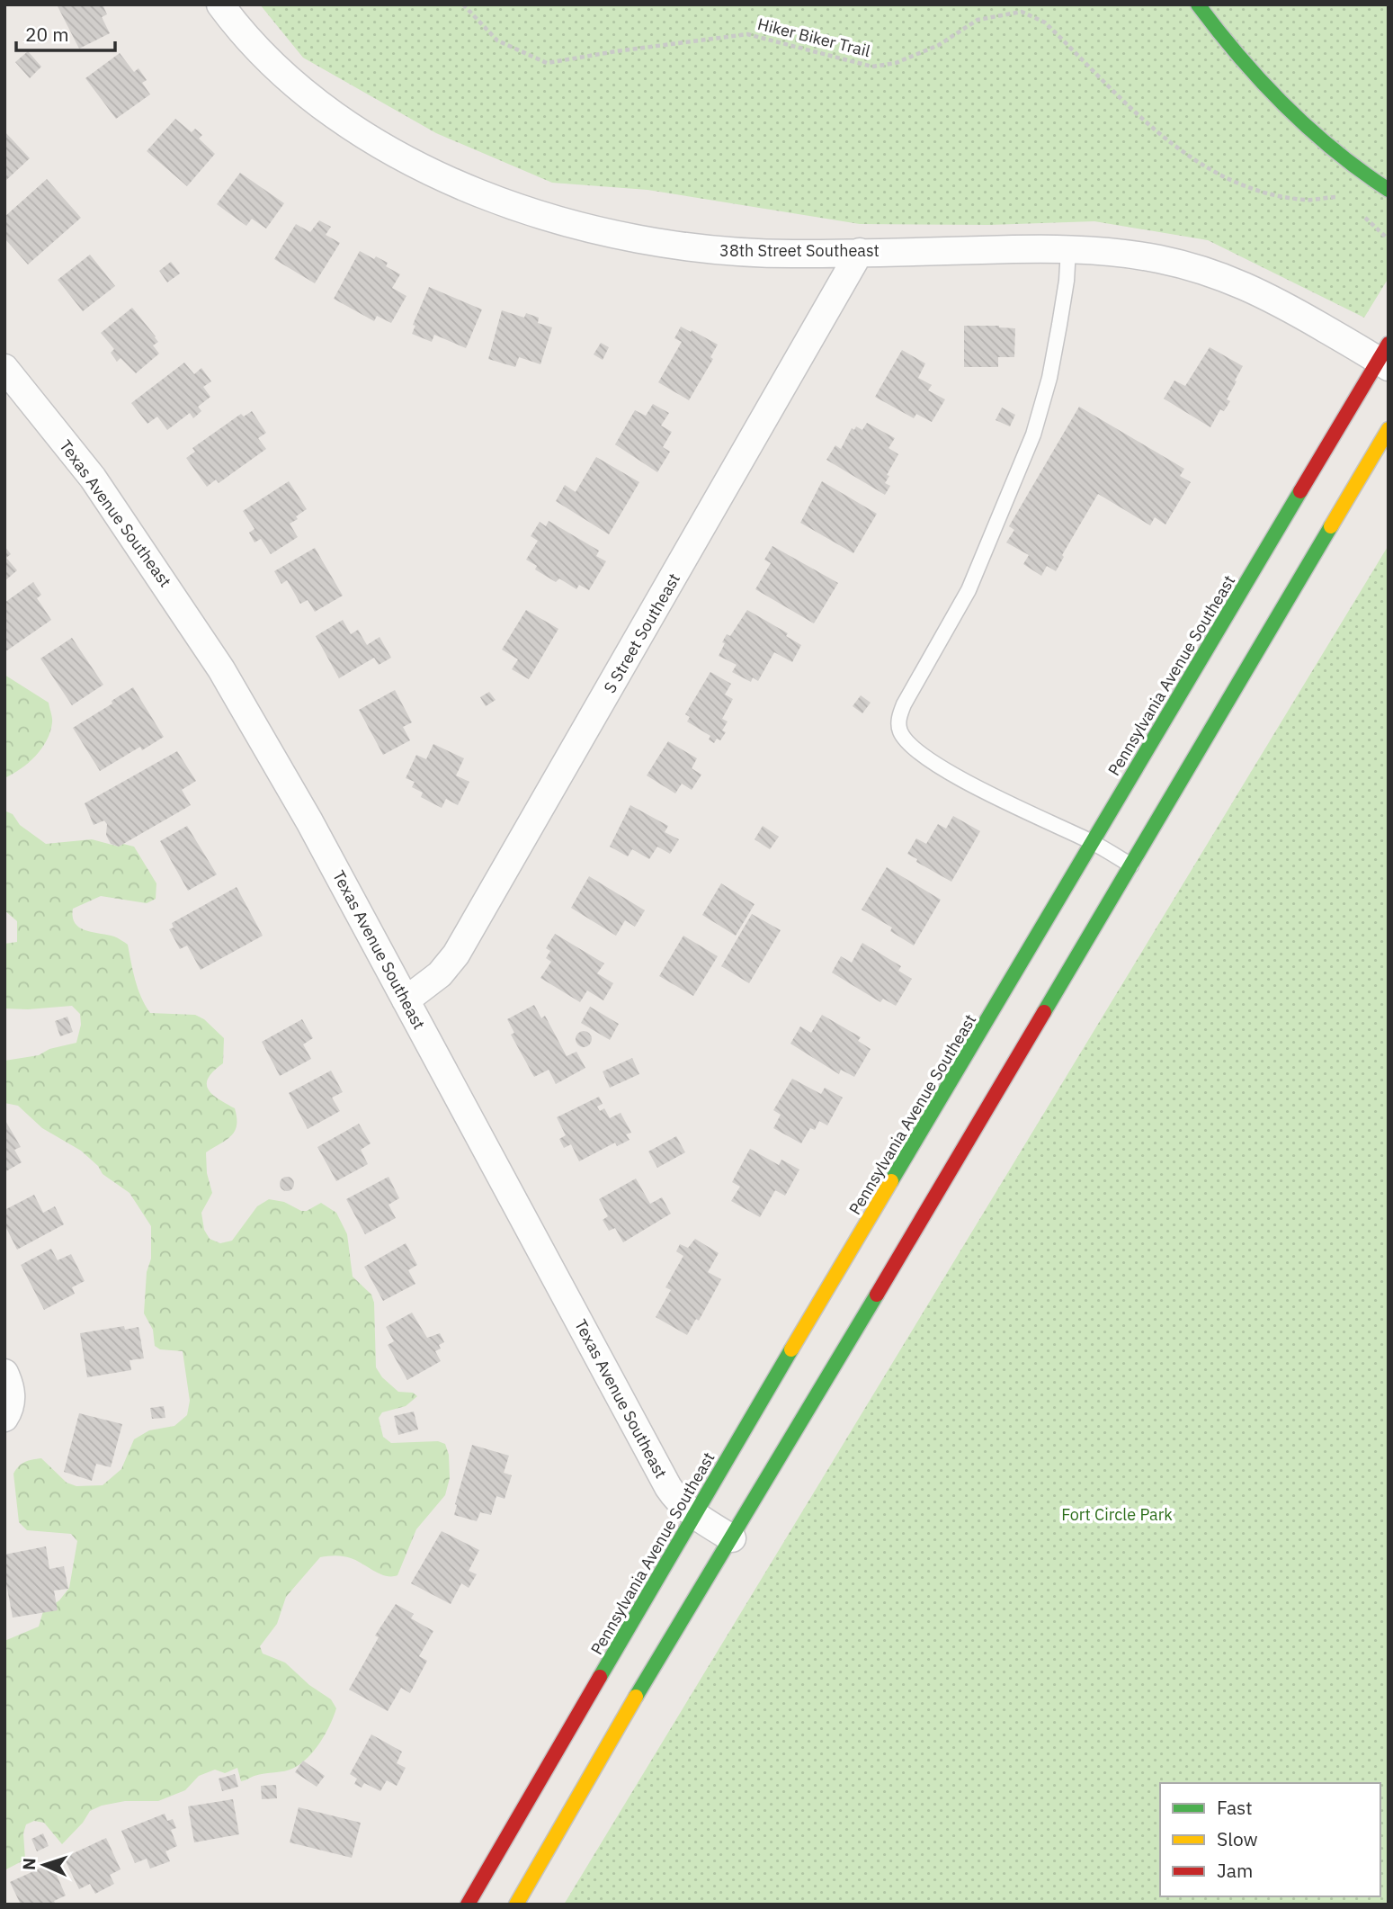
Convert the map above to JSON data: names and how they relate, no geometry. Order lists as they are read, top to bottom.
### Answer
{
  "streets": {
    "main road": ["Pennsylvania Avenue Southeast"],
    "street": ["38th Street Southeast", "Texas Avenue Southeast", "S Street Southeast"],
    "path": ["Hiker Biker Trail"]
  },
  "crossings": [
    ["38th Street Southeast", "S Street Southeast"],
    ["38th Street Southeast", "Pennsylvania Avenue Southeast"],
    ["Texas Avenue Southeast", "S Street Southeast"],
    ["Texas Avenue Southeast", "Pennsylvania Avenue Southeast"]
  ],
  "parks": ["Fort Circle Park"],
  "legend": ["Fast", "Slow", "Jam"],
  "scale_bar": "20 m",
  "north": "left"
}
